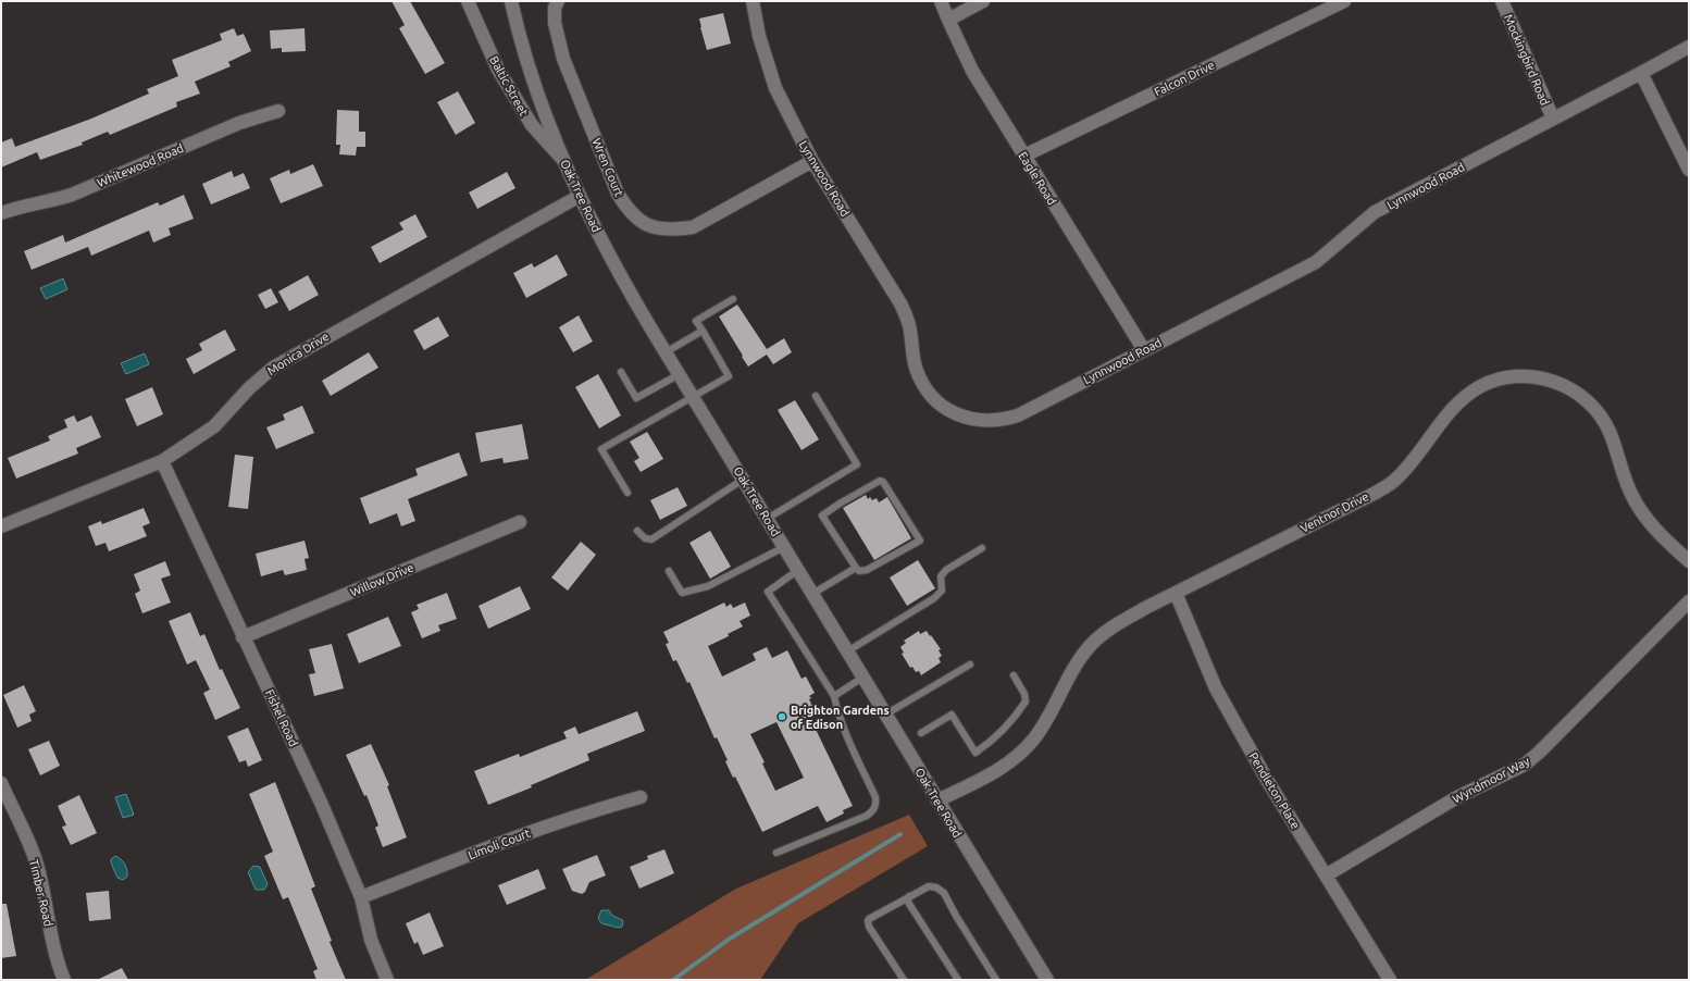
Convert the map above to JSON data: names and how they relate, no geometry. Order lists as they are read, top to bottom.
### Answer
{
  "streets": {
    "street": [
      "Mockingbird Road",
      "Falcon Drive",
      "Baltic Street",
      "Whitewood Road",
      "Wren Court",
      "Lynnwood Road",
      "Eagle Road",
      "Oak Tree Road",
      "Monica Drive",
      "Ventnor Drive",
      "Willow Drive",
      "Fishel Road",
      "Wyndmoor Way",
      "Pendleton Place",
      "Limoli Court",
      "Timber Road"
    ]
  },
  "crossings": [
    ["Mockingbird Road", "Lynnwood Road"],
    ["Falcon Drive", "Eagle Road"],
    ["Baltic Street", "Oak Tree Road"],
    ["Wren Court", "Lynnwood Road"],
    ["Lynnwood Road", "Eagle Road"],
    ["Oak Tree Road", "Monica Drive"],
    ["Oak Tree Road", "Ventnor Drive"],
    ["Monica Drive", "Fishel Road"],
    ["Ventnor Drive", "Pendleton Place"],
    ["Willow Drive", "Fishel Road"],
    ["Fishel Road", "Limoli Court"],
    ["Wyndmoor Way", "Pendleton Place"]
  ],
  "places": ["Brighton Gardens of Edison"]
}
